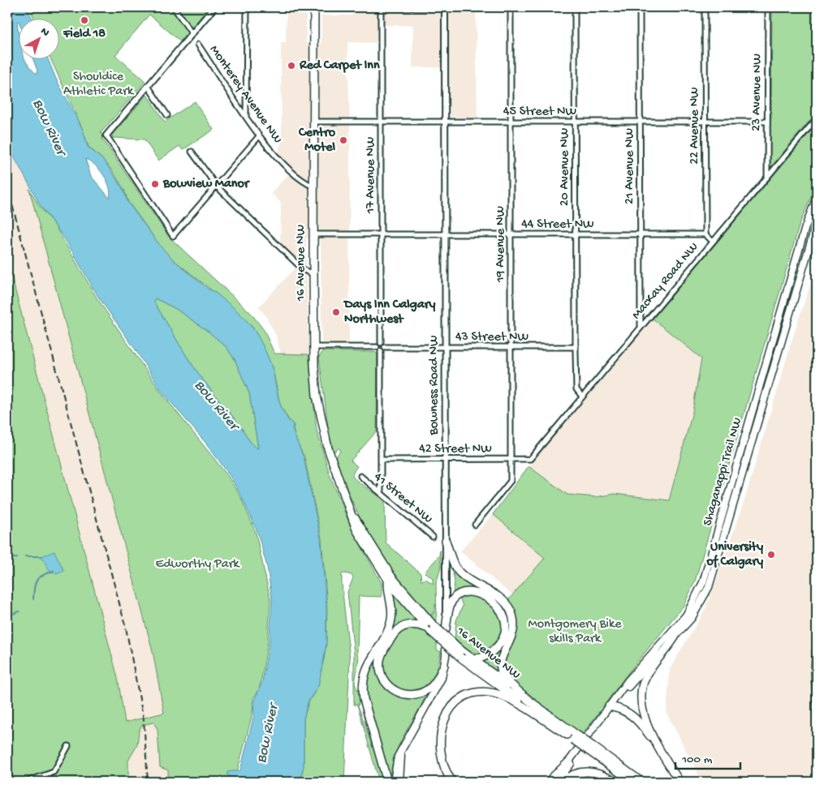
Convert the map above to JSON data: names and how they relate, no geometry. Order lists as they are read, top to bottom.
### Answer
{
  "streets": {
    "highway": ["16 Avenue NW"],
    "main road": ["Bowness Road NW", "Shaganappi Trail NW"],
    "street": [
      "23 Avenue NW",
      "Monterey Avenue NW",
      "45 Street NW",
      "22 Avenue NW",
      "21 Avenue NW",
      "20 Avenue NW",
      "17 Avenue NW",
      "44 Street NW",
      "19 Avenue NW",
      "MacKay Road NW",
      "43 Street NW",
      "42 Street NW",
      "41 Street NW"
    ]
  },
  "crossings": [
    ["23 Avenue NW", "45 Street NW"],
    ["23 Avenue NW", "MacKay Road NW"],
    ["Monterey Avenue NW", "16 Avenue NW"],
    ["45 Street NW", "22 Avenue NW"],
    ["45 Street NW", "21 Avenue NW"],
    ["45 Street NW", "20 Avenue NW"],
    ["45 Street NW", "17 Avenue NW"],
    ["45 Street NW", "19 Avenue NW"],
    ["45 Street NW", "16 Avenue NW"],
    ["45 Street NW", "Bowness Road NW"],
    ["22 Avenue NW", "44 Street NW"],
    ["21 Avenue NW", "44 Street NW"],
    ["21 Avenue NW", "MacKay Road NW"],
    ["20 Avenue NW", "44 Street NW"],
    ["20 Avenue NW", "MacKay Road NW"],
    ["20 Avenue NW", "43 Street NW"],
    ["17 Avenue NW", "44 Street NW"],
    ["44 Street NW", "19 Avenue NW"],
    ["44 Street NW", "16 Avenue NW"],
    ["44 Street NW", "Bowness Road NW"],
    ["19 Avenue NW", "43 Street NW"],
    ["19 Avenue NW", "42 Street NW"],
    ["MacKay Road NW", "42 Street NW"],
    ["43 Street NW", "Bowness Road NW"],
    ["Bowness Road NW", "42 Street NW"]
  ],
  "water": ["Bow River"],
  "parks": ["Shouldice Athletic Park", "Edworthy Park", "Montgomery Bike skills Park"],
  "places": [
    "Field 18",
    "Red Carpet Inn",
    "Centro Motel",
    "Bowview Manor",
    "Days Inn Calgary Northwest",
    "University of Calgary"
  ],
  "scale_bar": "100 m",
  "north": "top right"
}
